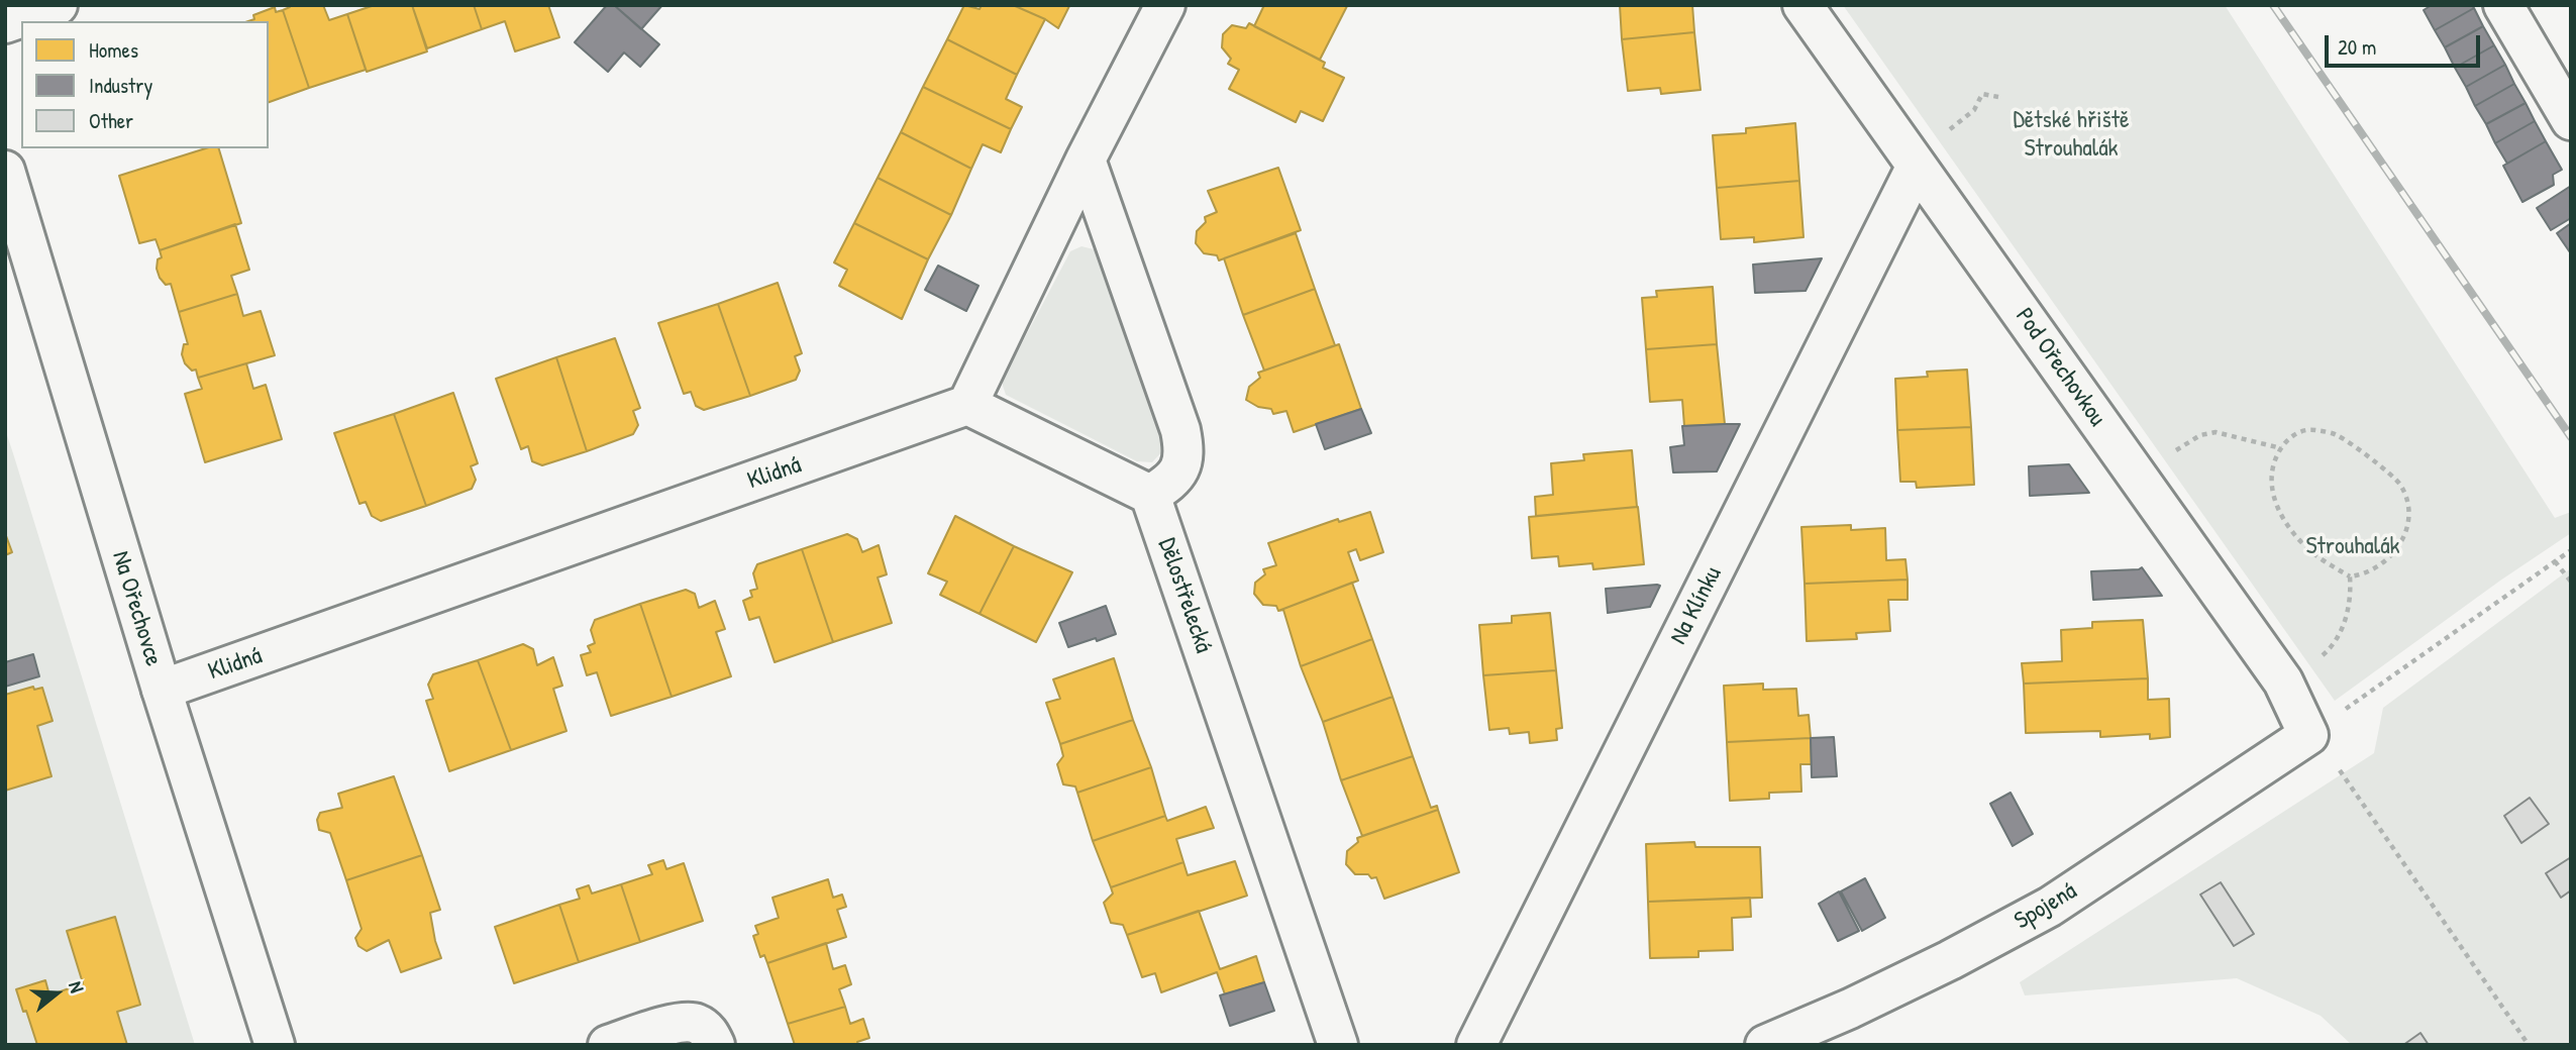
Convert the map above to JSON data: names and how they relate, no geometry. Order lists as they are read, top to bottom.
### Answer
{
  "streets": {
    "street": [
      "Pod Ořechovkou",
      "Klidná",
      "Dělostřelecká",
      "Na Klínku",
      "Na Ořechovce",
      "Spojená"
    ]
  },
  "crossings": [
    ["Pod Ořechovkou", "Na Klínku"],
    ["Pod Ořechovkou", "Spojená"],
    ["Klidná", "Na Ořechovce"]
  ],
  "parks": ["Dětské hřiště Strouhalák", "Strouhalák"],
  "legend": ["Homes", "Industry", "Other"],
  "scale_bar": "20 m",
  "north": "right"
}
